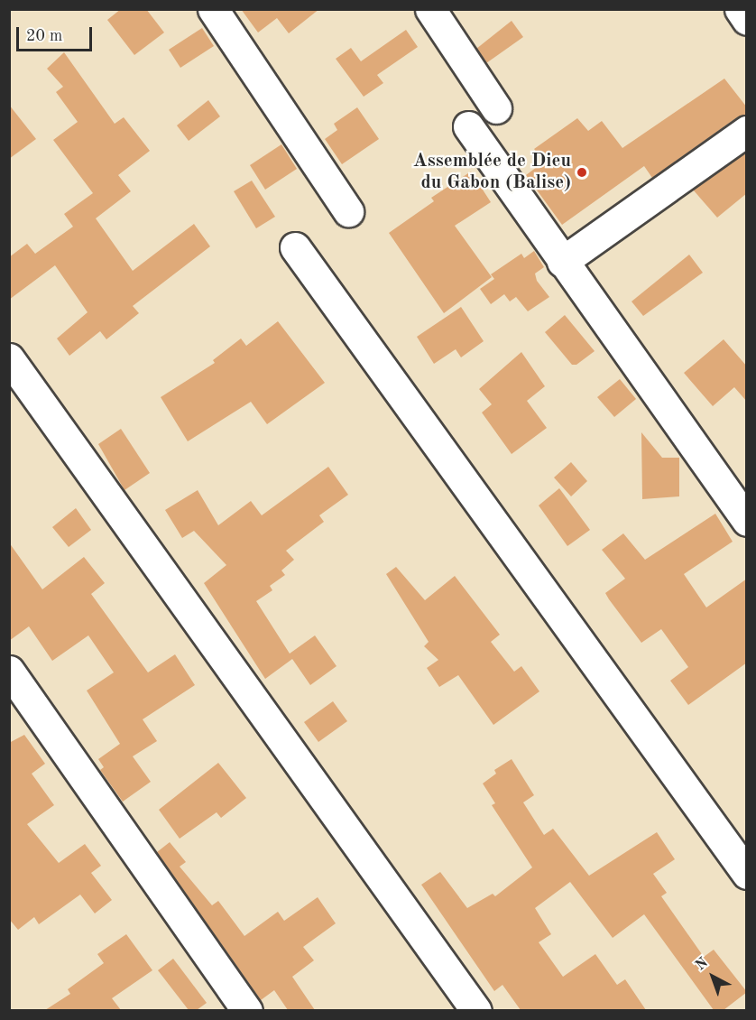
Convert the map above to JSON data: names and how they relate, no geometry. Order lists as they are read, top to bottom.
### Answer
{
  "places": ["Assemblée de Dieu du Gabon (Balise)"],
  "scale_bar": "20 m",
  "north": "top left"
}
